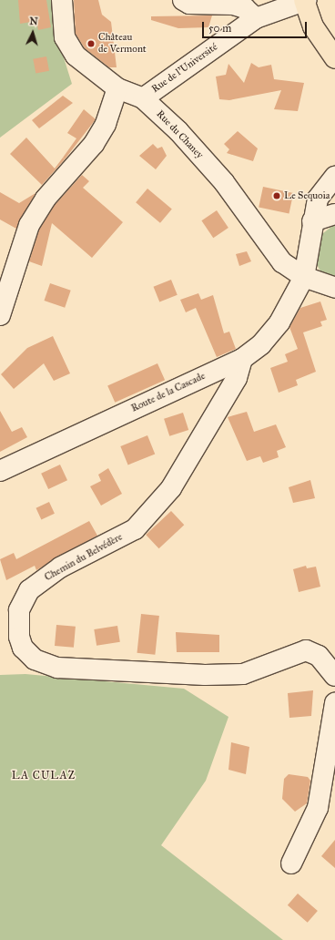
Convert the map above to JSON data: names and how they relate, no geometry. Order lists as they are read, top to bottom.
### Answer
{
  "streets": {
    "street": [
      "Rue de l'Université",
      "Rue du Chaney",
      "Route de la Cascade",
      "Chemin du Belvédère"
    ]
  },
  "crossings": [
    ["Rue de l'Université", "Rue du Chaney"],
    ["Rue du Chaney", "Route de la Cascade"],
    ["Route de la Cascade", "Chemin du Belvédère"]
  ],
  "districts": ["LA CULAZ"],
  "places": ["Château de Vermont", "Le Sequoia"],
  "scale_bar": "50 m",
  "north": "top"
}
